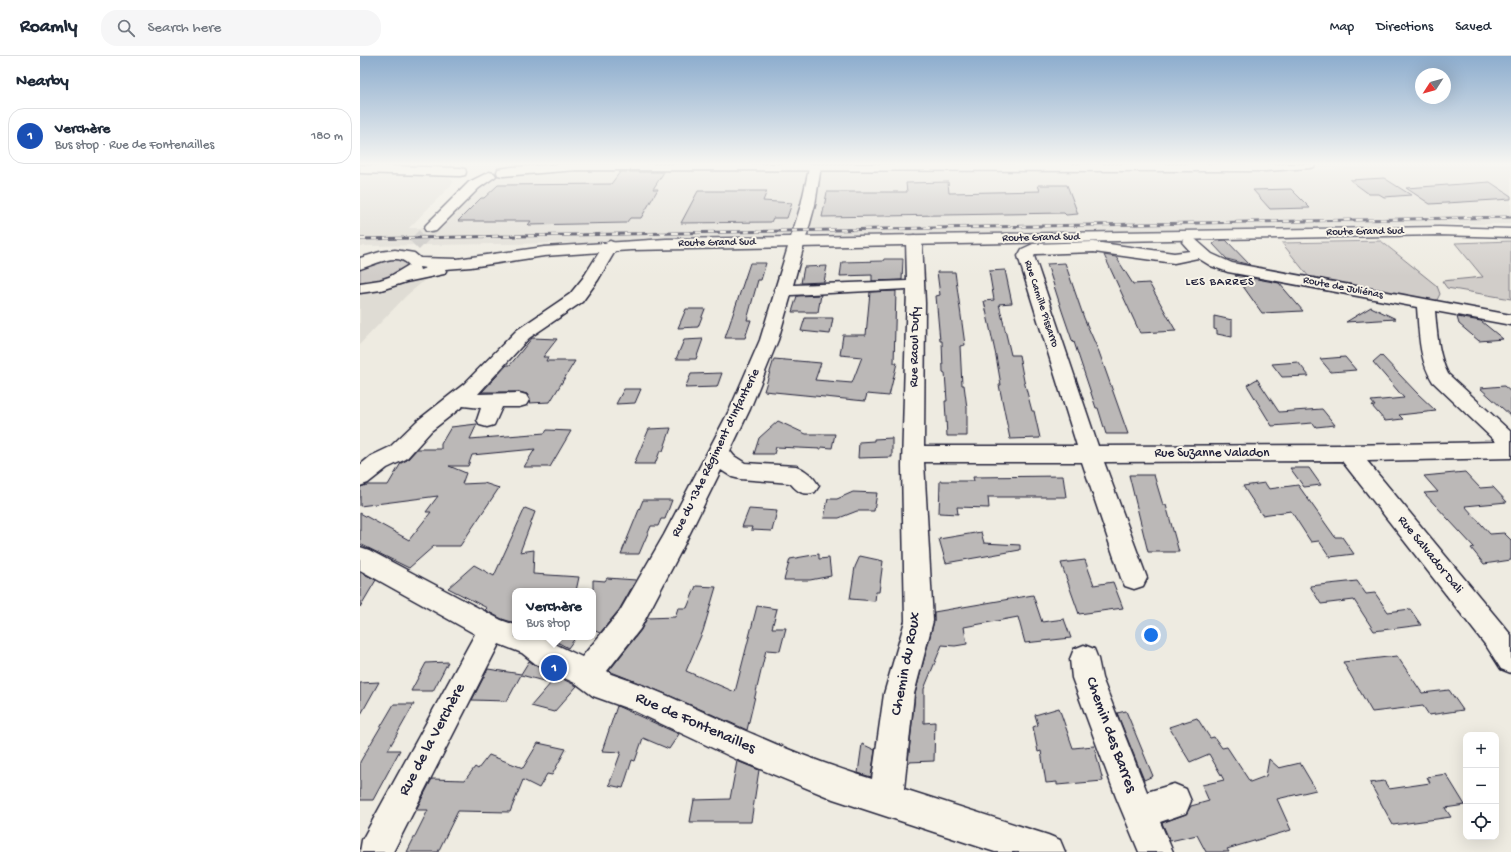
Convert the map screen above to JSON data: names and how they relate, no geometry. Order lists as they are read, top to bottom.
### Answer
{
  "streets": {
    "street": [
      "Route Grand Sud",
      "Route de Juliénas",
      "Rue Camille Pissarro",
      "Rue Raoul Dufy",
      "Rue du 134e Régiment d'Infanterie",
      "Rue Suzanne Valadon",
      "Rue Salvador Dali",
      "Chemin du Roux",
      "Rue de Fontenailles",
      "Chemin des Barres",
      "Rue de la Verchère"
    ]
  },
  "crossings": [
    ["Route Grand Sud", "Route de Juliénas"],
    ["Route Grand Sud", "Rue Raoul Dufy"],
    ["Route Grand Sud", "Rue du 134e Régiment d'Infanterie"],
    ["Route de Juliénas", "Rue Camille Pissarro"],
    ["Rue Camille Pissarro", "Rue Suzanne Valadon"],
    ["Rue Raoul Dufy", "Rue Suzanne Valadon"],
    ["Rue Raoul Dufy", "Chemin du Roux"],
    ["Rue du 134e Régiment d'Infanterie", "Rue de Fontenailles"],
    ["Rue Suzanne Valadon", "Rue Salvador Dali"],
    ["Rue Suzanne Valadon", "Chemin du Roux"],
    ["Chemin du Roux", "Rue de Fontenailles"],
    ["Rue de Fontenailles", "Rue de la Verchère"]
  ],
  "districts": ["LES BARRES"],
  "north": "bottom left",
  "page": {
    "header": "Roamly",
    "search": "Search here",
    "nav": ["Map", "Directions", "Saved"],
    "heading": "Nearby",
    "list": [
      {
        "mark": "1",
        "name": "Verchère",
        "note": "Bus stop · Rue de Fontenailles",
        "value": "180 m"
      }
    ],
    "popup": ["Verchère", "Bus stop"],
    "pins": "1",
    "map_buttons": ["+", "−"]
  }
}
